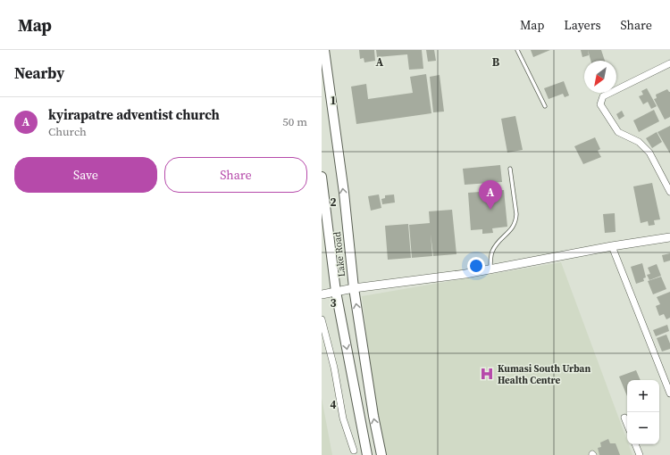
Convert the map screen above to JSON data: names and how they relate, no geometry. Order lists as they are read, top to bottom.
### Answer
{
  "streets": {
    "main road": ["Lake Road"]
  },
  "places": {
    "hospital": ["Kumasi South Urban Health Centre"]
  },
  "north": "bottom left",
  "page": {
    "header": "Map",
    "nav": ["Map", "Layers", "Share"],
    "heading": "Nearby",
    "list": [
      {
        "mark": "A",
        "name": "kyirapatre adventist church",
        "note": "Church",
        "value": "50 m"
      }
    ],
    "buttons": ["Save", "Share"],
    "pins": "A",
    "map_buttons": ["+", "−"]
  },
  "grid": {
    "columns": ["A", "B"],
    "rows": [
      "1",
      "2",
      "3",
      "4"
    ]
  }
}
